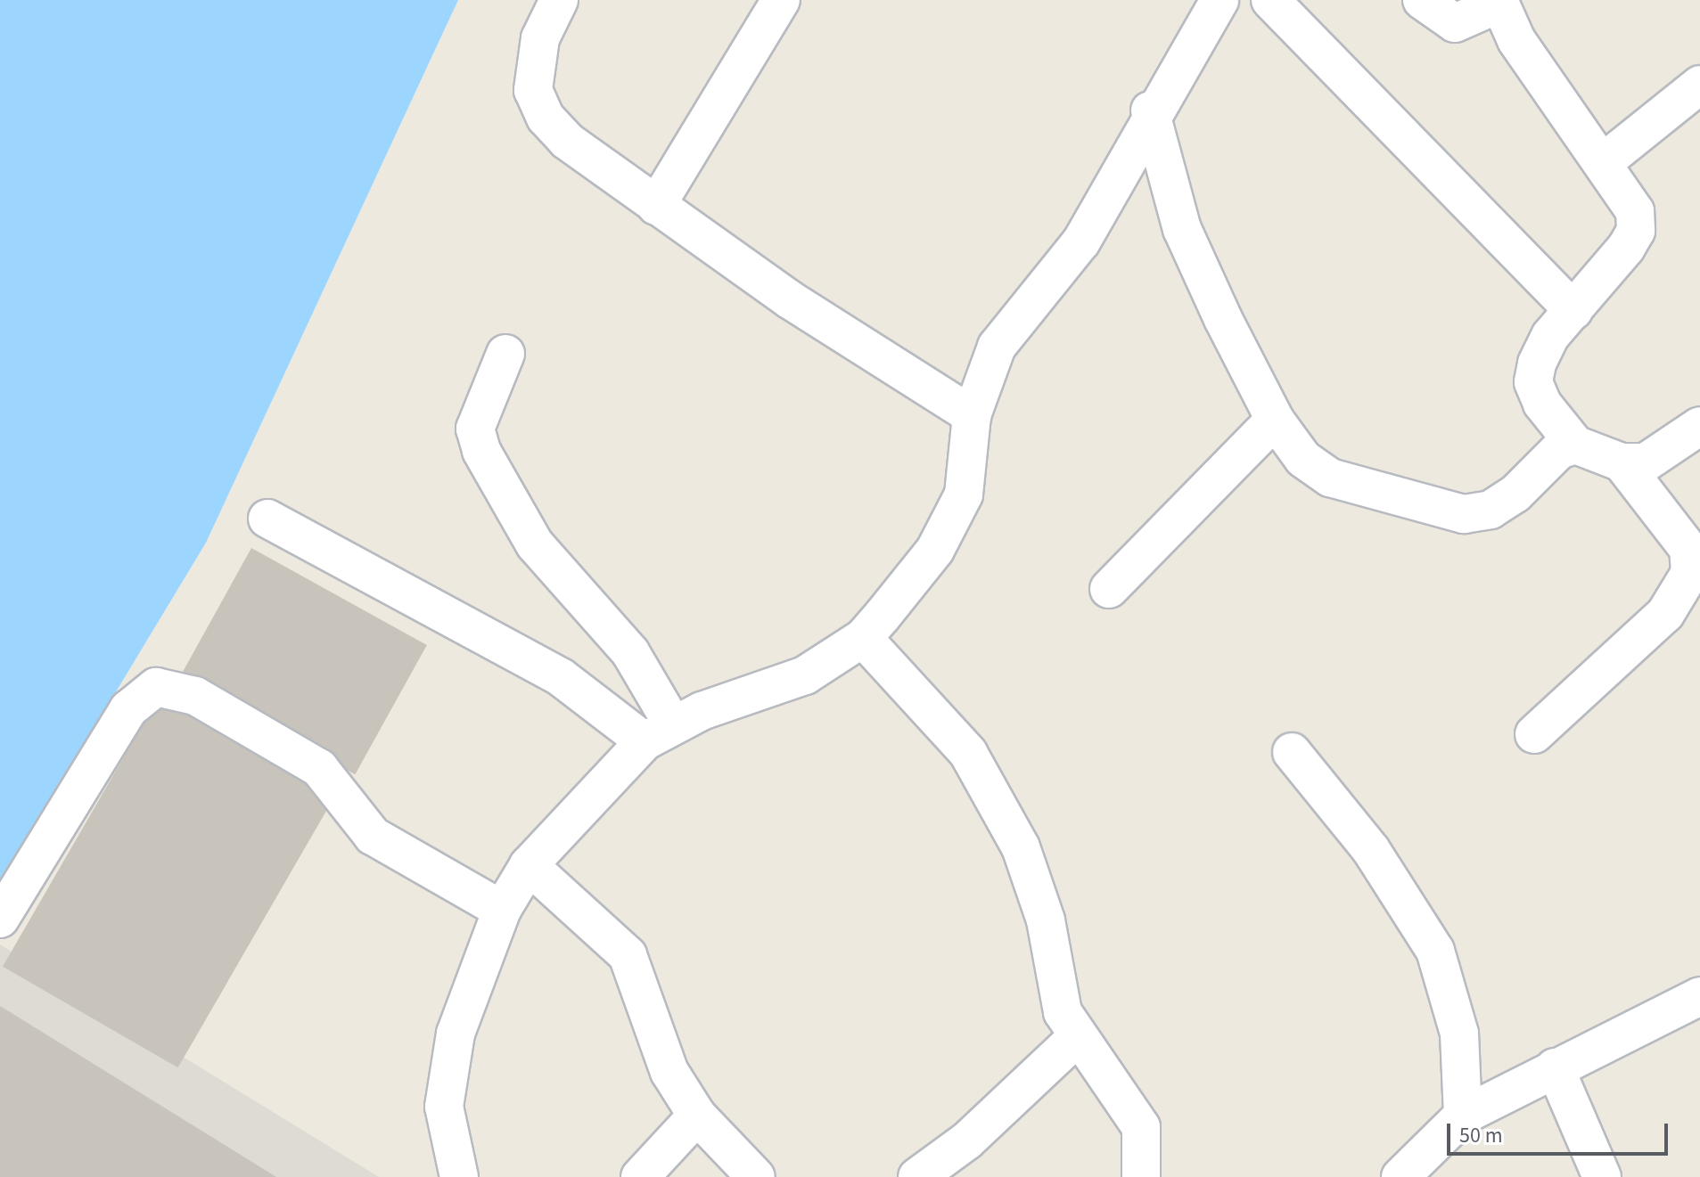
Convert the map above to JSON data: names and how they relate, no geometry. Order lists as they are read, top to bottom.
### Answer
{
  "scale_bar": "50 m"
}
